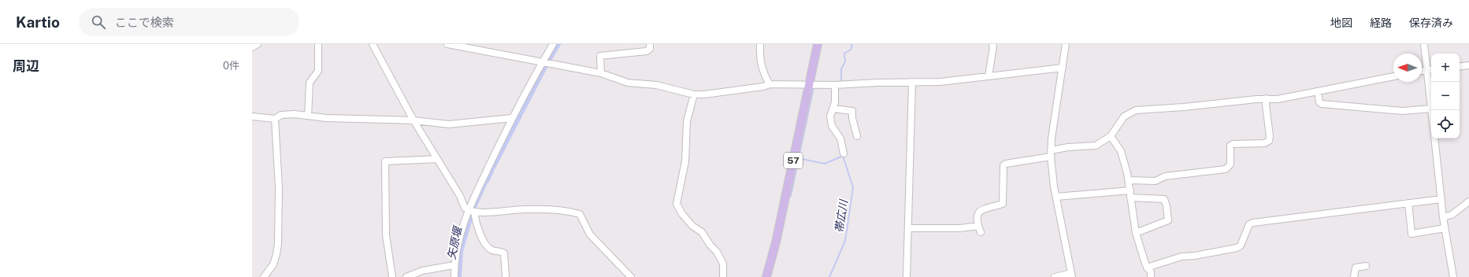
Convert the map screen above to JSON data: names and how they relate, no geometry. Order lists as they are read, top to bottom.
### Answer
{
  "streets": {
    "main road": ["57"]
  },
  "water": ["帯広川", "矢原堰"],
  "north": "left",
  "page": {
    "header": "Kartio",
    "search": "ここで検索",
    "nav": ["地図", "経路", "保存済み"],
    "heading": ["周辺", "0件"],
    "map_buttons": ["+", "−"]
  }
}
